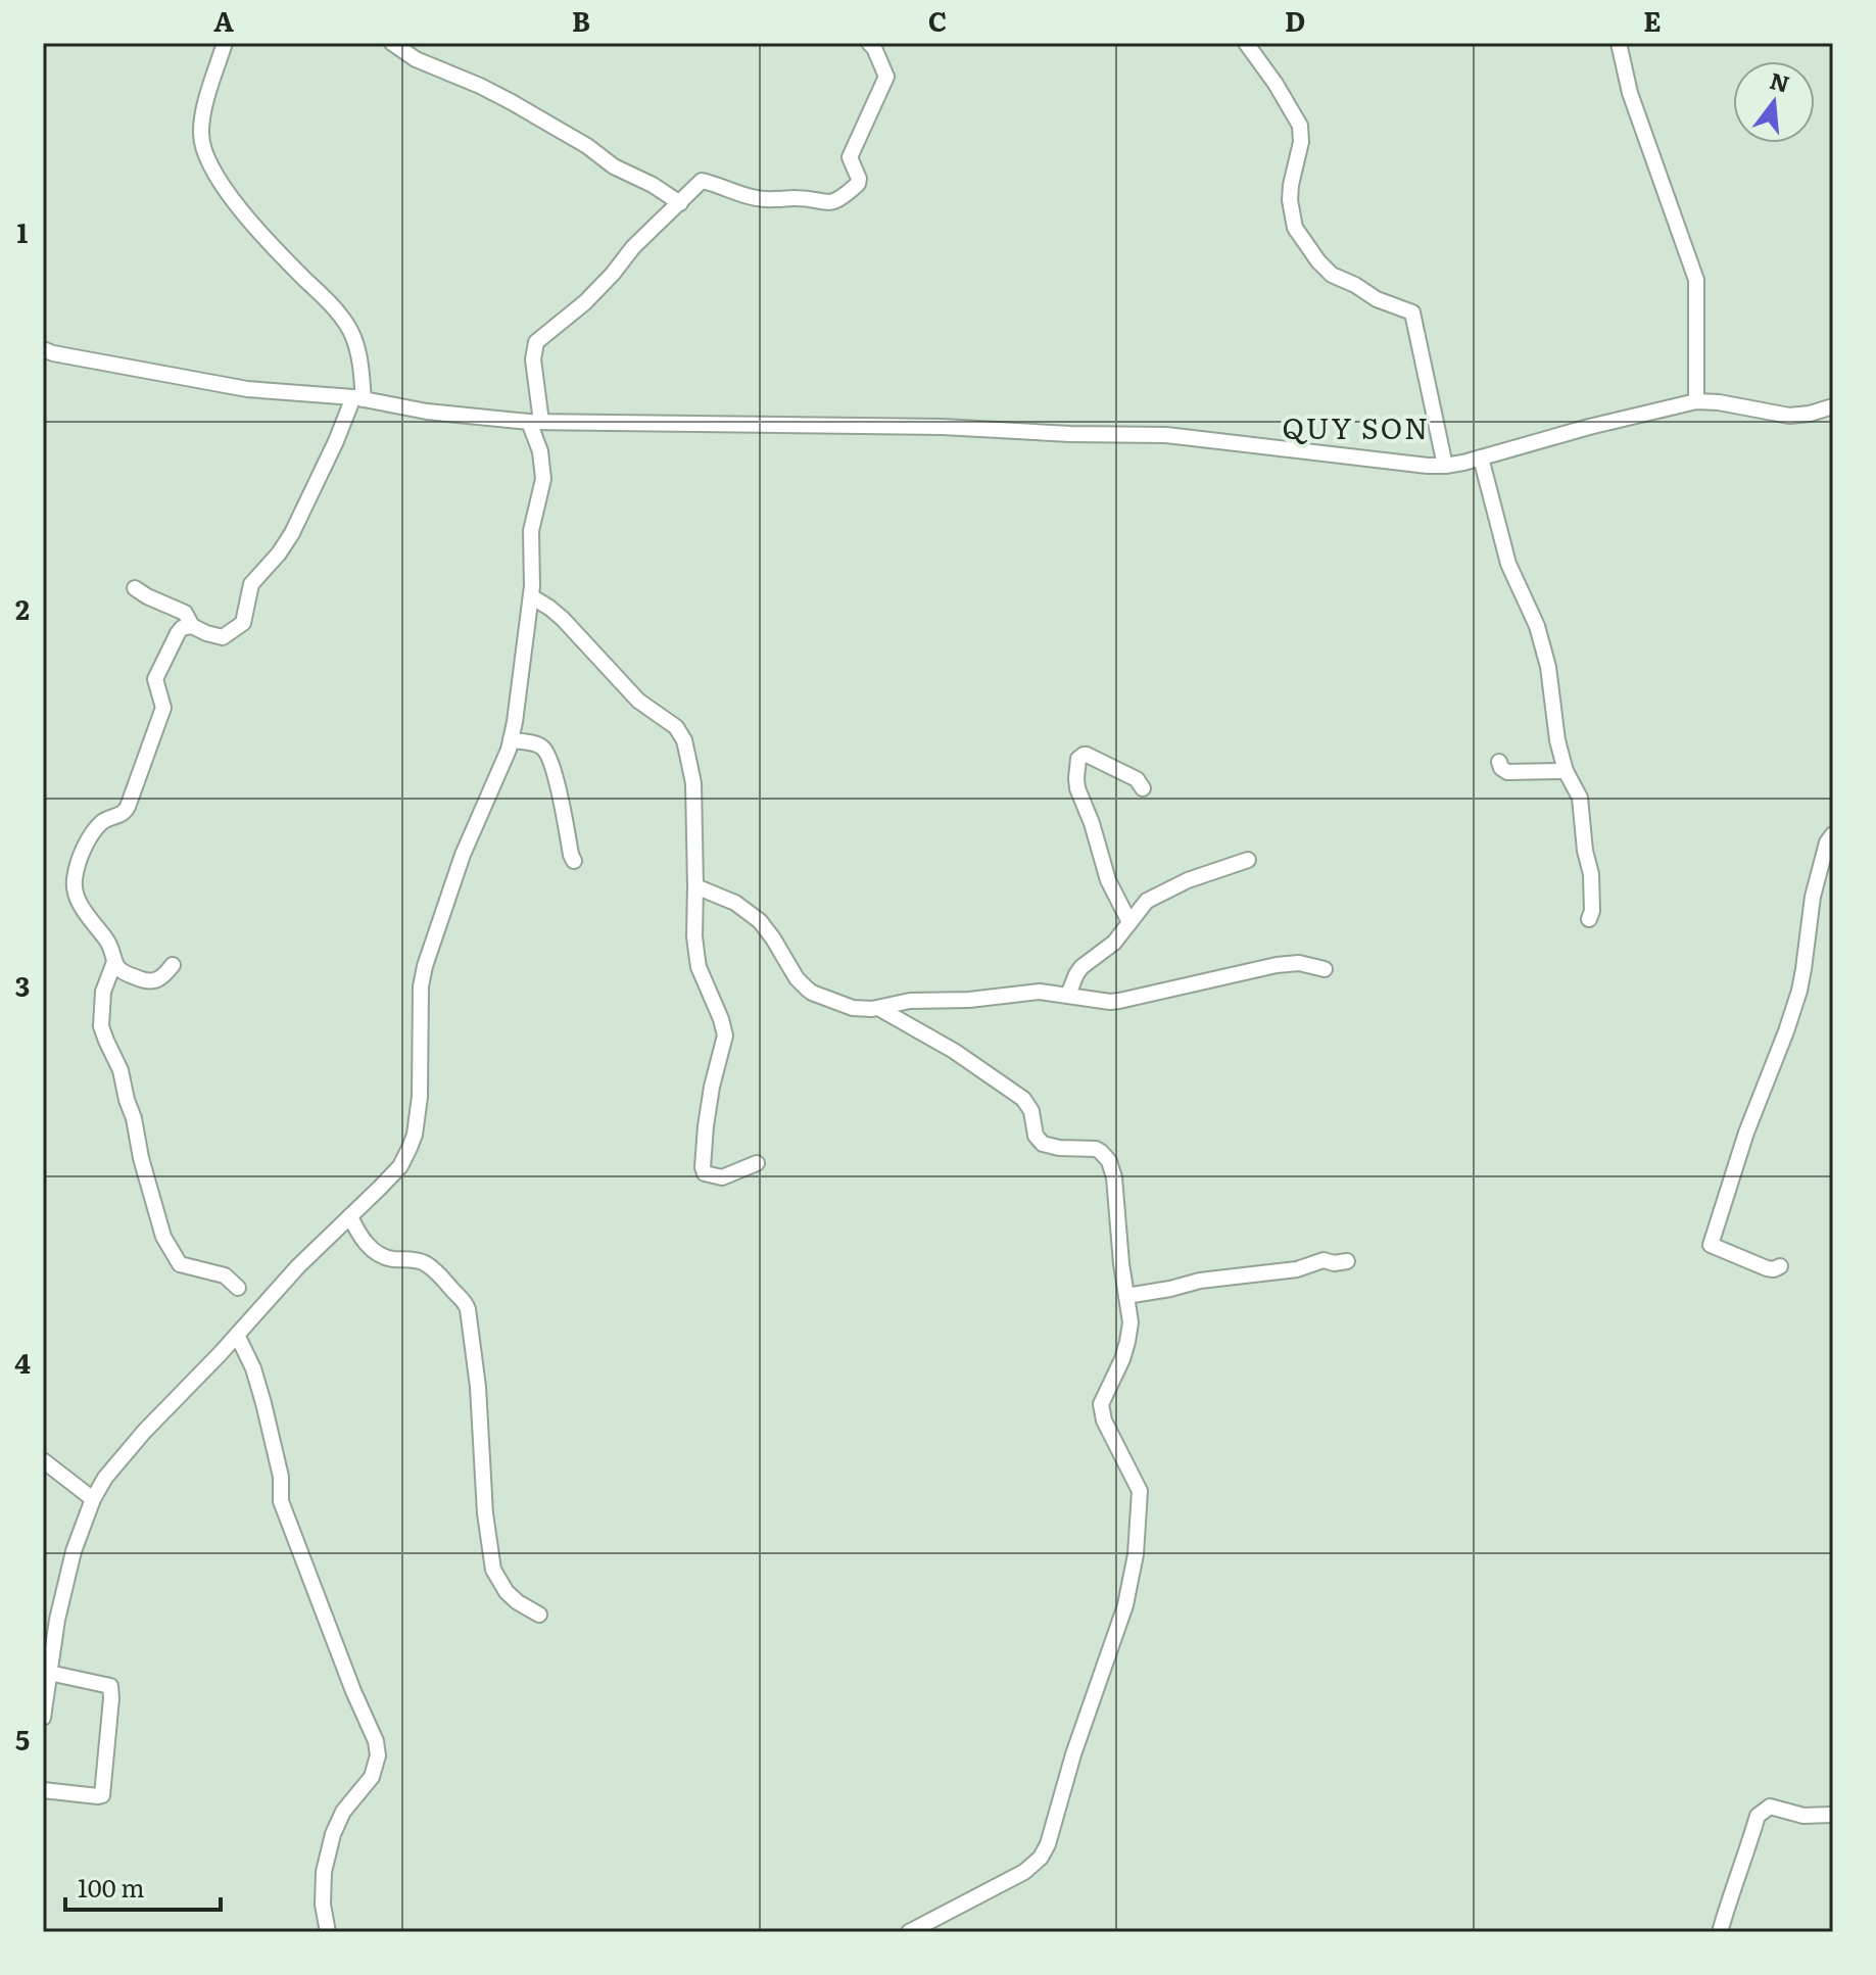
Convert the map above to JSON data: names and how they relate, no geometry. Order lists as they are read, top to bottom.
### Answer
{
  "districts": ["QUY SON"],
  "scale_bar": "100 m",
  "north": "top",
  "grid": {
    "columns": [
      "A",
      "B",
      "C",
      "D",
      "E"
    ],
    "rows": [
      "1",
      "2",
      "3",
      "4",
      "5"
    ]
  }
}
